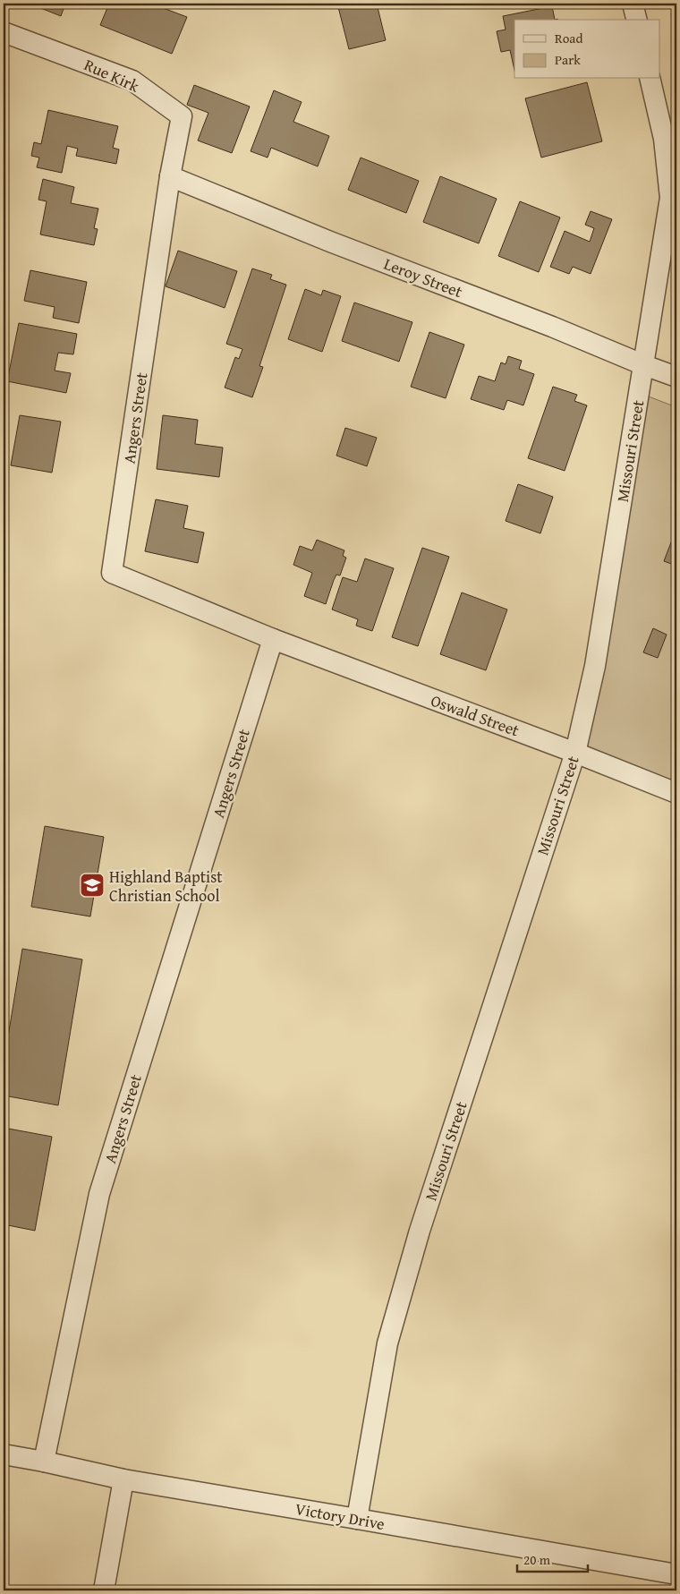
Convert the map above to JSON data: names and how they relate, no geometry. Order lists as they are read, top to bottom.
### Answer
{
  "streets": {
    "street": [
      "Rue Kirk",
      "Leroy Street",
      "Angers Street",
      "Missouri Street",
      "Oswald Street",
      "Victory Drive"
    ]
  },
  "crossings": [
    ["Rue Kirk", "Leroy Street"],
    ["Rue Kirk", "Angers Street"],
    ["Leroy Street", "Angers Street"],
    ["Leroy Street", "Missouri Street"],
    ["Angers Street", "Oswald Street"],
    ["Angers Street", "Victory Drive"],
    ["Missouri Street", "Oswald Street"],
    ["Missouri Street", "Victory Drive"]
  ],
  "places": {
    "school or university": ["Highland Baptist Christian School"]
  },
  "legend": ["Road", "Park"],
  "scale_bar": "20 m"
}
